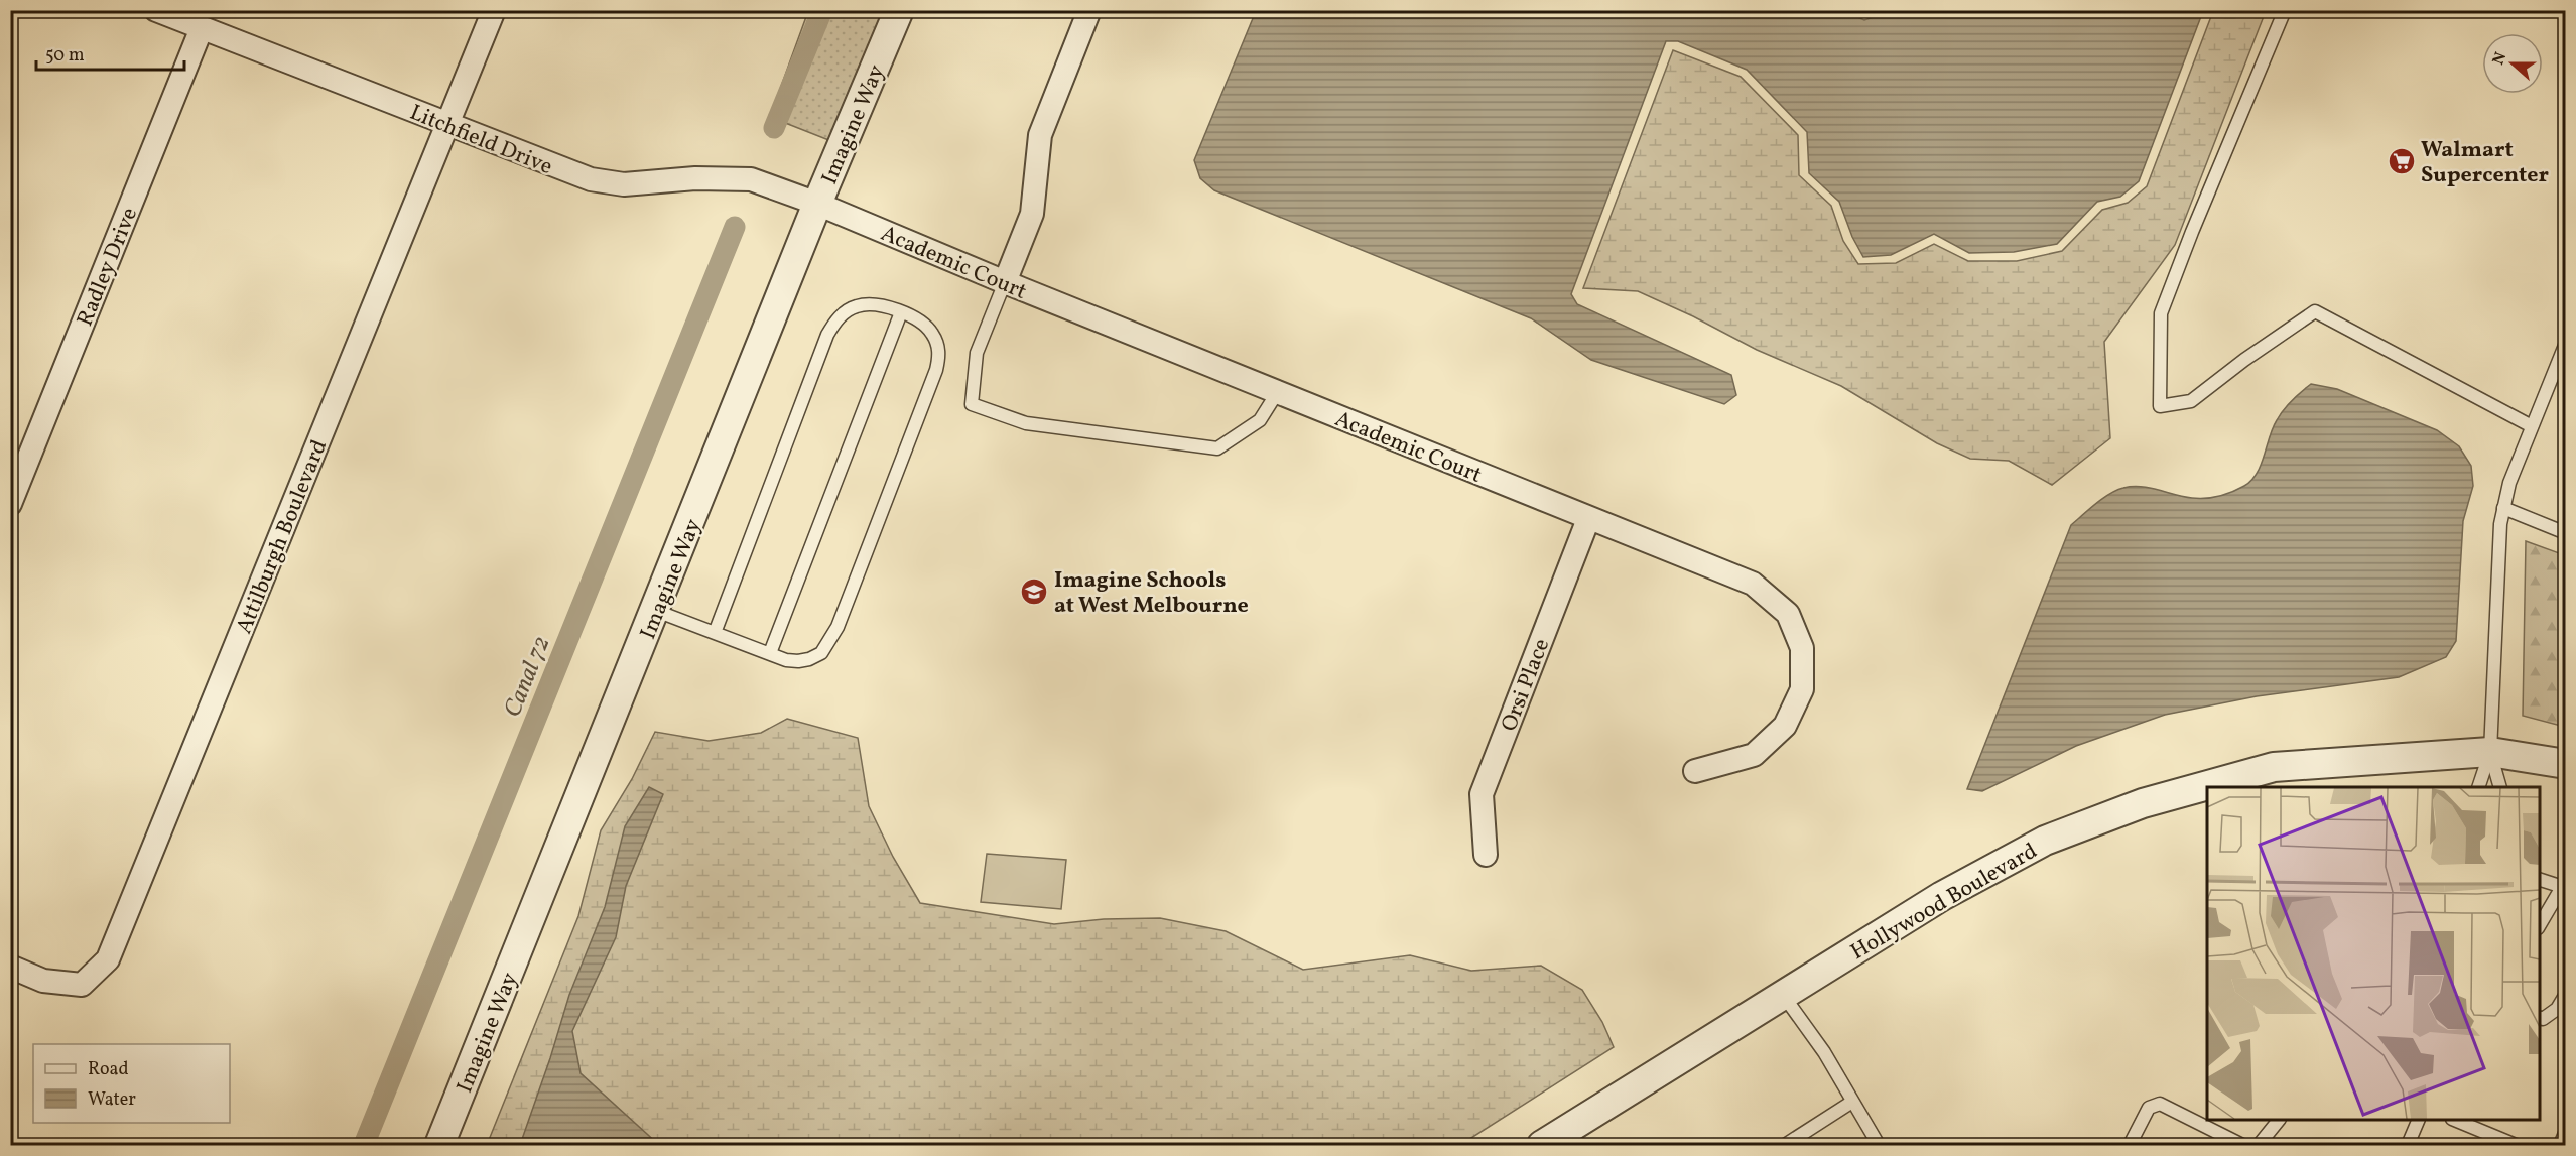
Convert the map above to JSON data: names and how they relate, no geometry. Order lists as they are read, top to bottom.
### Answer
{
  "streets": {
    "street": [
      "Imagine Way",
      "Litchfield Drive",
      "Academic Court",
      "Radley Drive",
      "Attilburgh Boulevard",
      "Orsi Place",
      "Hollywood Boulevard"
    ]
  },
  "crossings": [
    ["Imagine Way", "Litchfield Drive"],
    ["Imagine Way", "Academic Court"],
    ["Litchfield Drive", "Academic Court"],
    ["Litchfield Drive", "Radley Drive"],
    ["Litchfield Drive", "Attilburgh Boulevard"],
    ["Academic Court", "Orsi Place"]
  ],
  "water": ["Canal 72"],
  "places": {
    "supermarket": ["Walmart Supercenter"],
    "school or university": ["Imagine Schools at West Melbourne"]
  },
  "legend": ["Road", "Water"],
  "scale_bar": "50 m",
  "north": "left"
}
